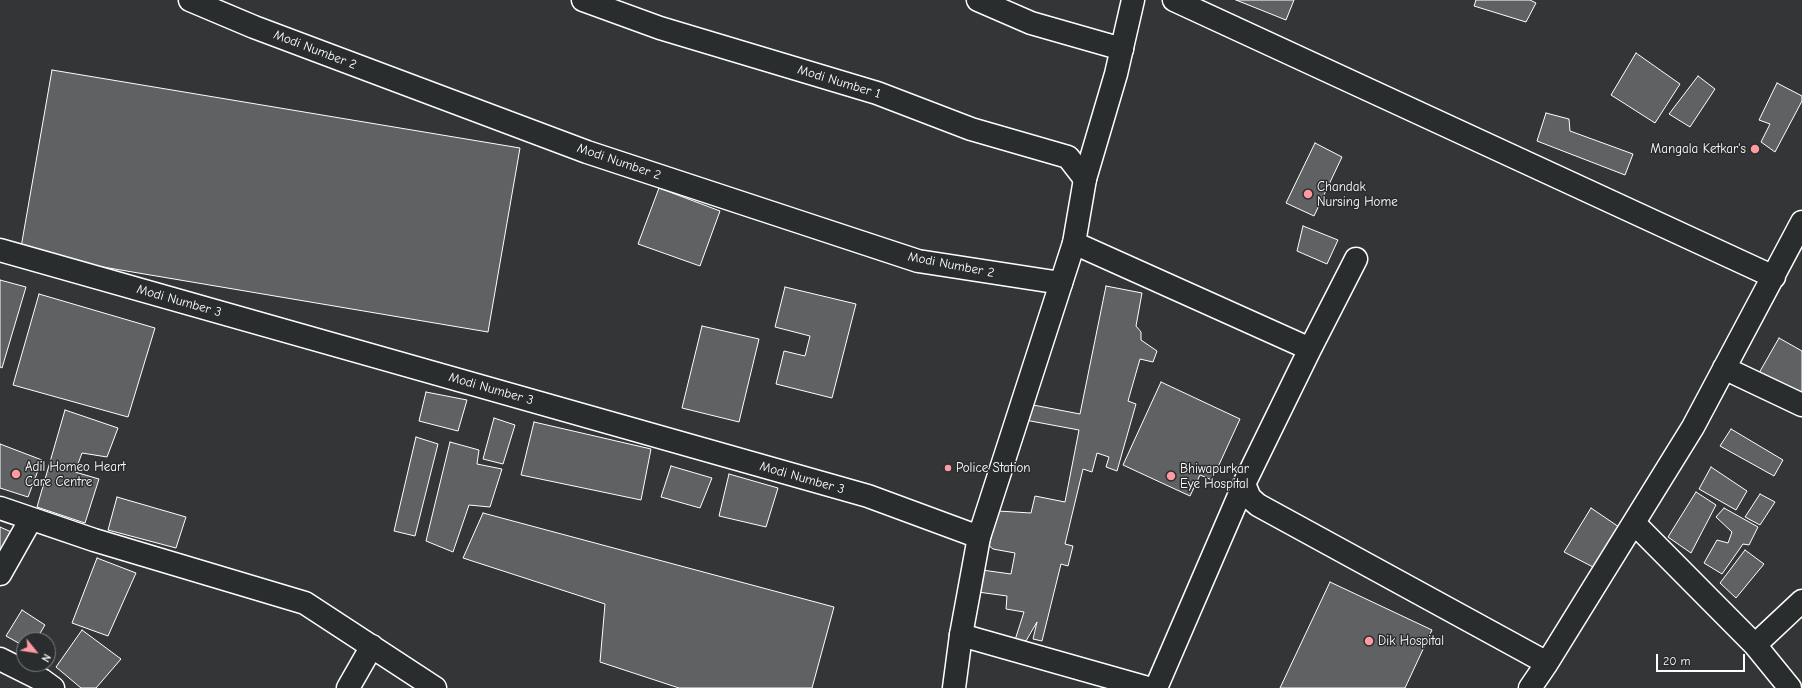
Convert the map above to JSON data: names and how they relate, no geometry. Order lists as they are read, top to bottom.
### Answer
{
  "streets": {
    "street": ["Modi Number 2", "Modi Number 1", "Modi Number 3"]
  },
  "places": [
    "Mangala Ketkar's",
    "Chandak Nursing Home",
    "Police Station",
    "Adil Homeo Heart Care Centre",
    "Bhiwapurkar Eye Hospital",
    "Dik Hospital"
  ],
  "scale_bar": "20 m",
  "north": "bottom right"
}
